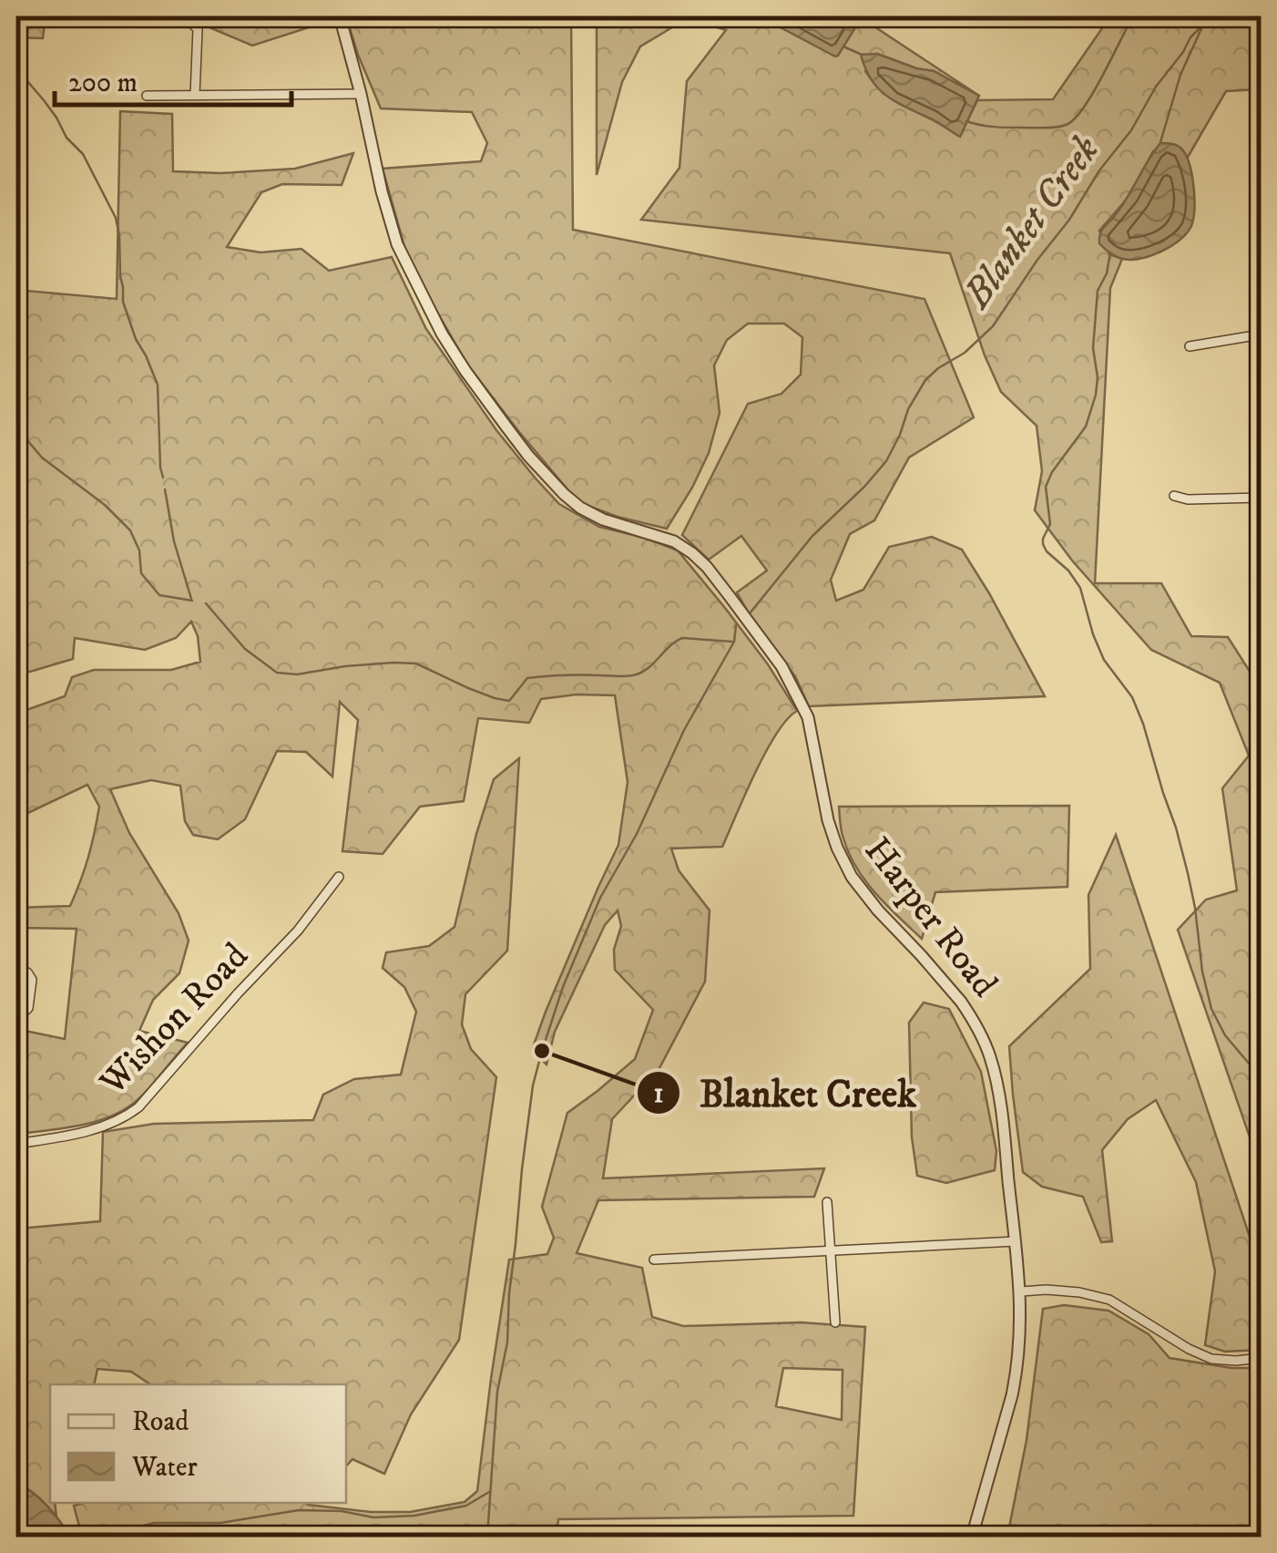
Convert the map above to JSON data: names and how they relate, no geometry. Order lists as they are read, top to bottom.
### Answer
{
  "streets": {
    "street": ["Harper Road", "Wishon Road"]
  },
  "water": ["Blanket Creek"],
  "places": ["Blanket Creek"],
  "legend": ["Road", "Water"],
  "scale_bar": "200 m"
}
